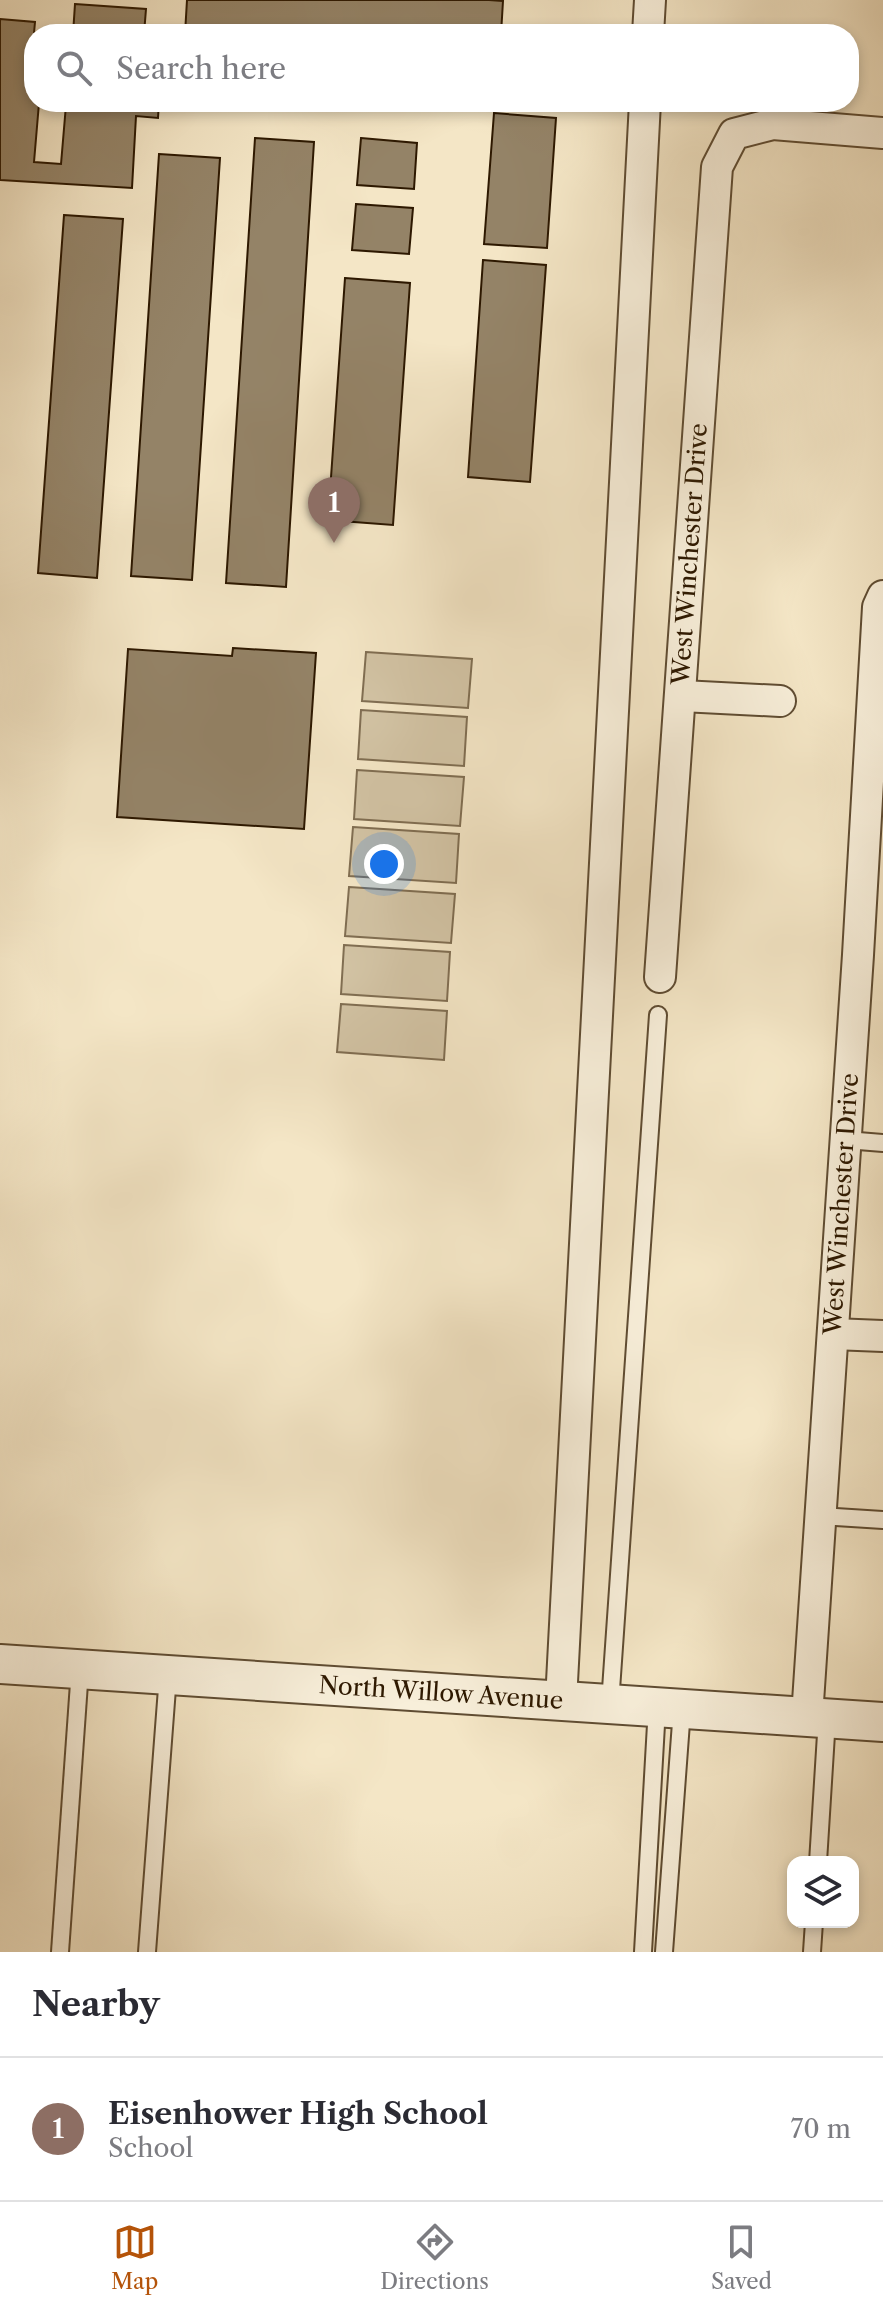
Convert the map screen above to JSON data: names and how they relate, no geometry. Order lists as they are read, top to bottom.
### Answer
{
  "streets": {
    "street": ["West Winchester Drive", "North Willow Avenue"]
  },
  "crossings": [
    ["West Winchester Drive", "North Willow Avenue"]
  ],
  "page": {
    "search": "Search here",
    "pins": "1",
    "heading": "Nearby",
    "list": [
      {
        "mark": "1",
        "name": "Eisenhower High School",
        "note": "School",
        "value": "70 m"
      }
    ],
    "nav": ["Map", "Directions", "Saved"]
  }
}
